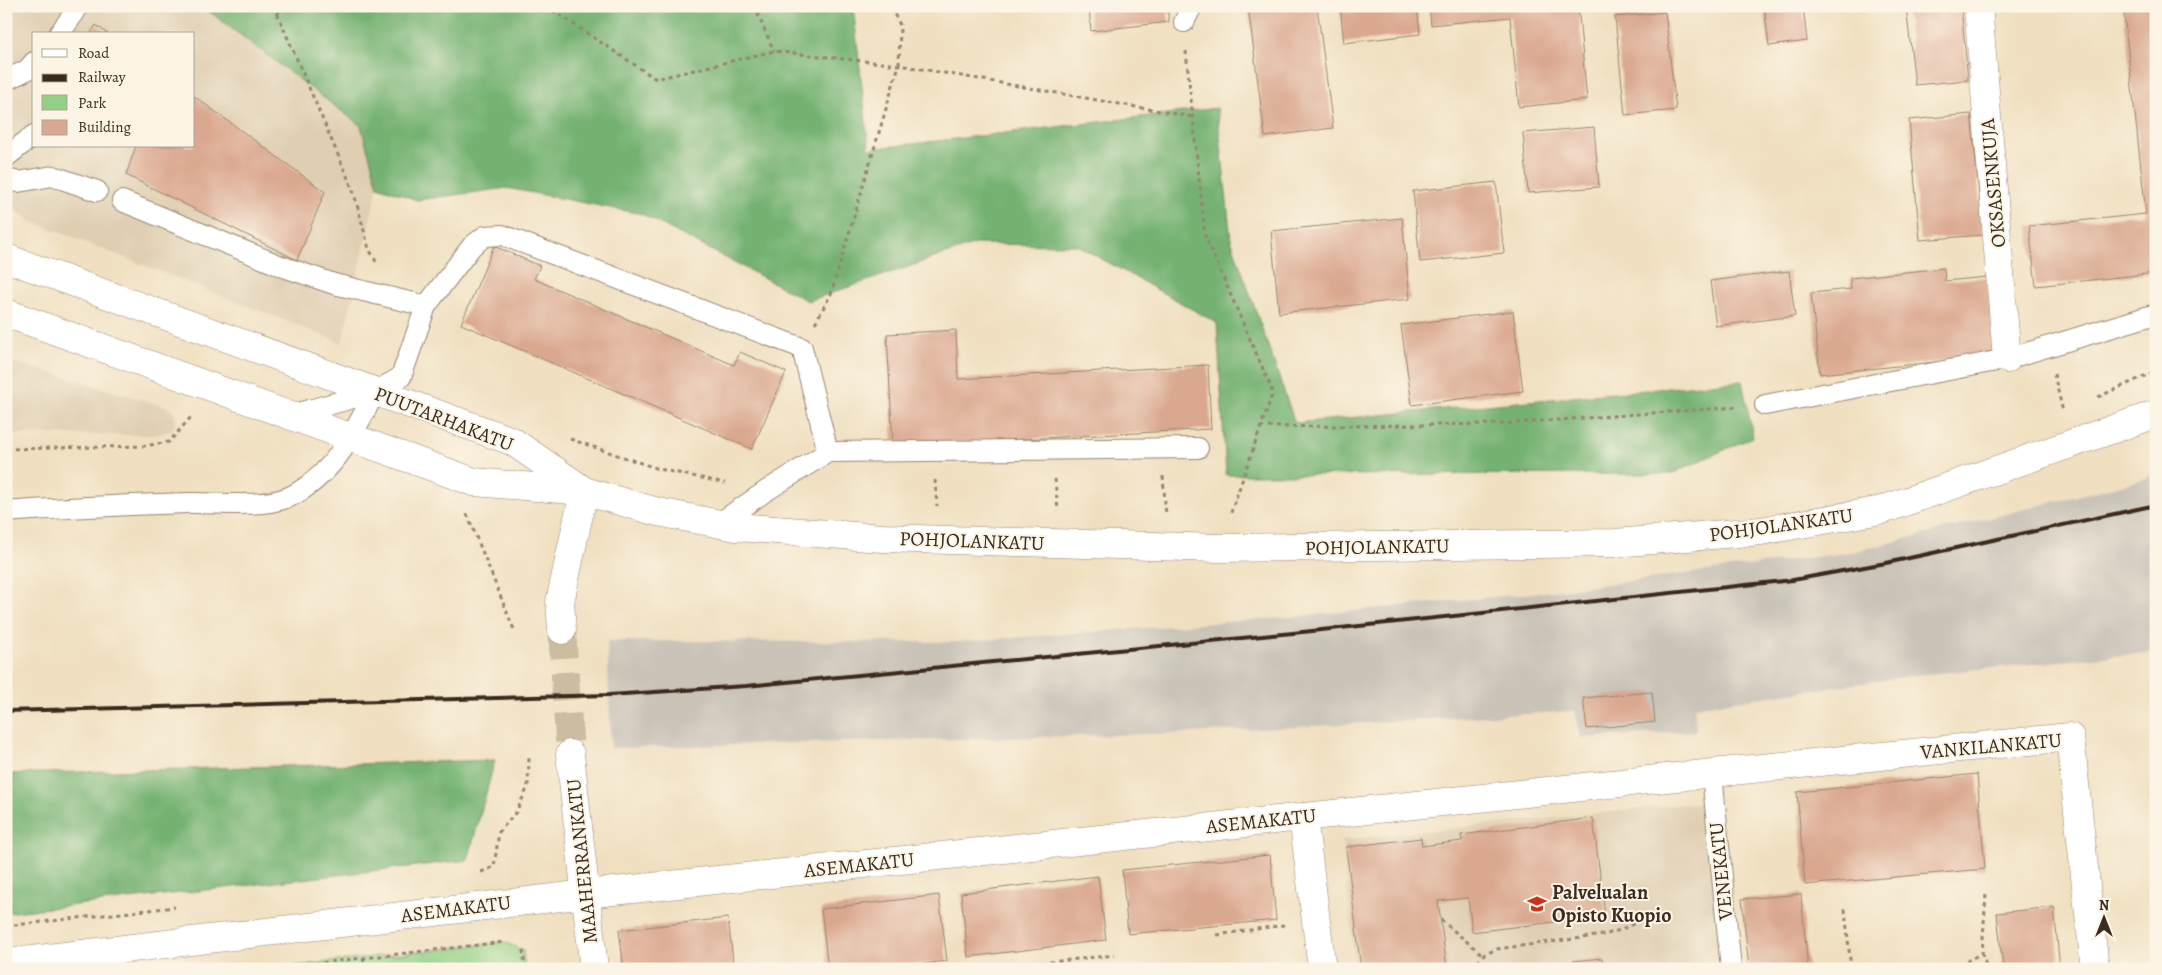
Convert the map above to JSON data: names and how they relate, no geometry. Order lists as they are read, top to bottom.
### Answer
{
  "streets": {
    "main road": [
      "OKSASENKUJA",
      "PUUTARHAKATU",
      "POHJOLANKATU",
      "VANKILANKATU",
      "ASEMAKATU",
      "MAAHERRANKATU"
    ],
    "lane": ["VENEKATU"]
  },
  "crossings": [
    ["PUUTARHAKATU", "POHJOLANKATU"],
    ["VANKILANKATU", "ASEMAKATU"],
    ["VANKILANKATU", "VENEKATU"],
    ["ASEMAKATU", "MAAHERRANKATU"],
    ["ASEMAKATU", "VENEKATU"]
  ],
  "places": {
    "school or university": ["Palvelualan Opisto Kuopio"]
  },
  "legend": [
    "Road",
    "Railway",
    "Park",
    "Building"
  ],
  "north": "top"
}
